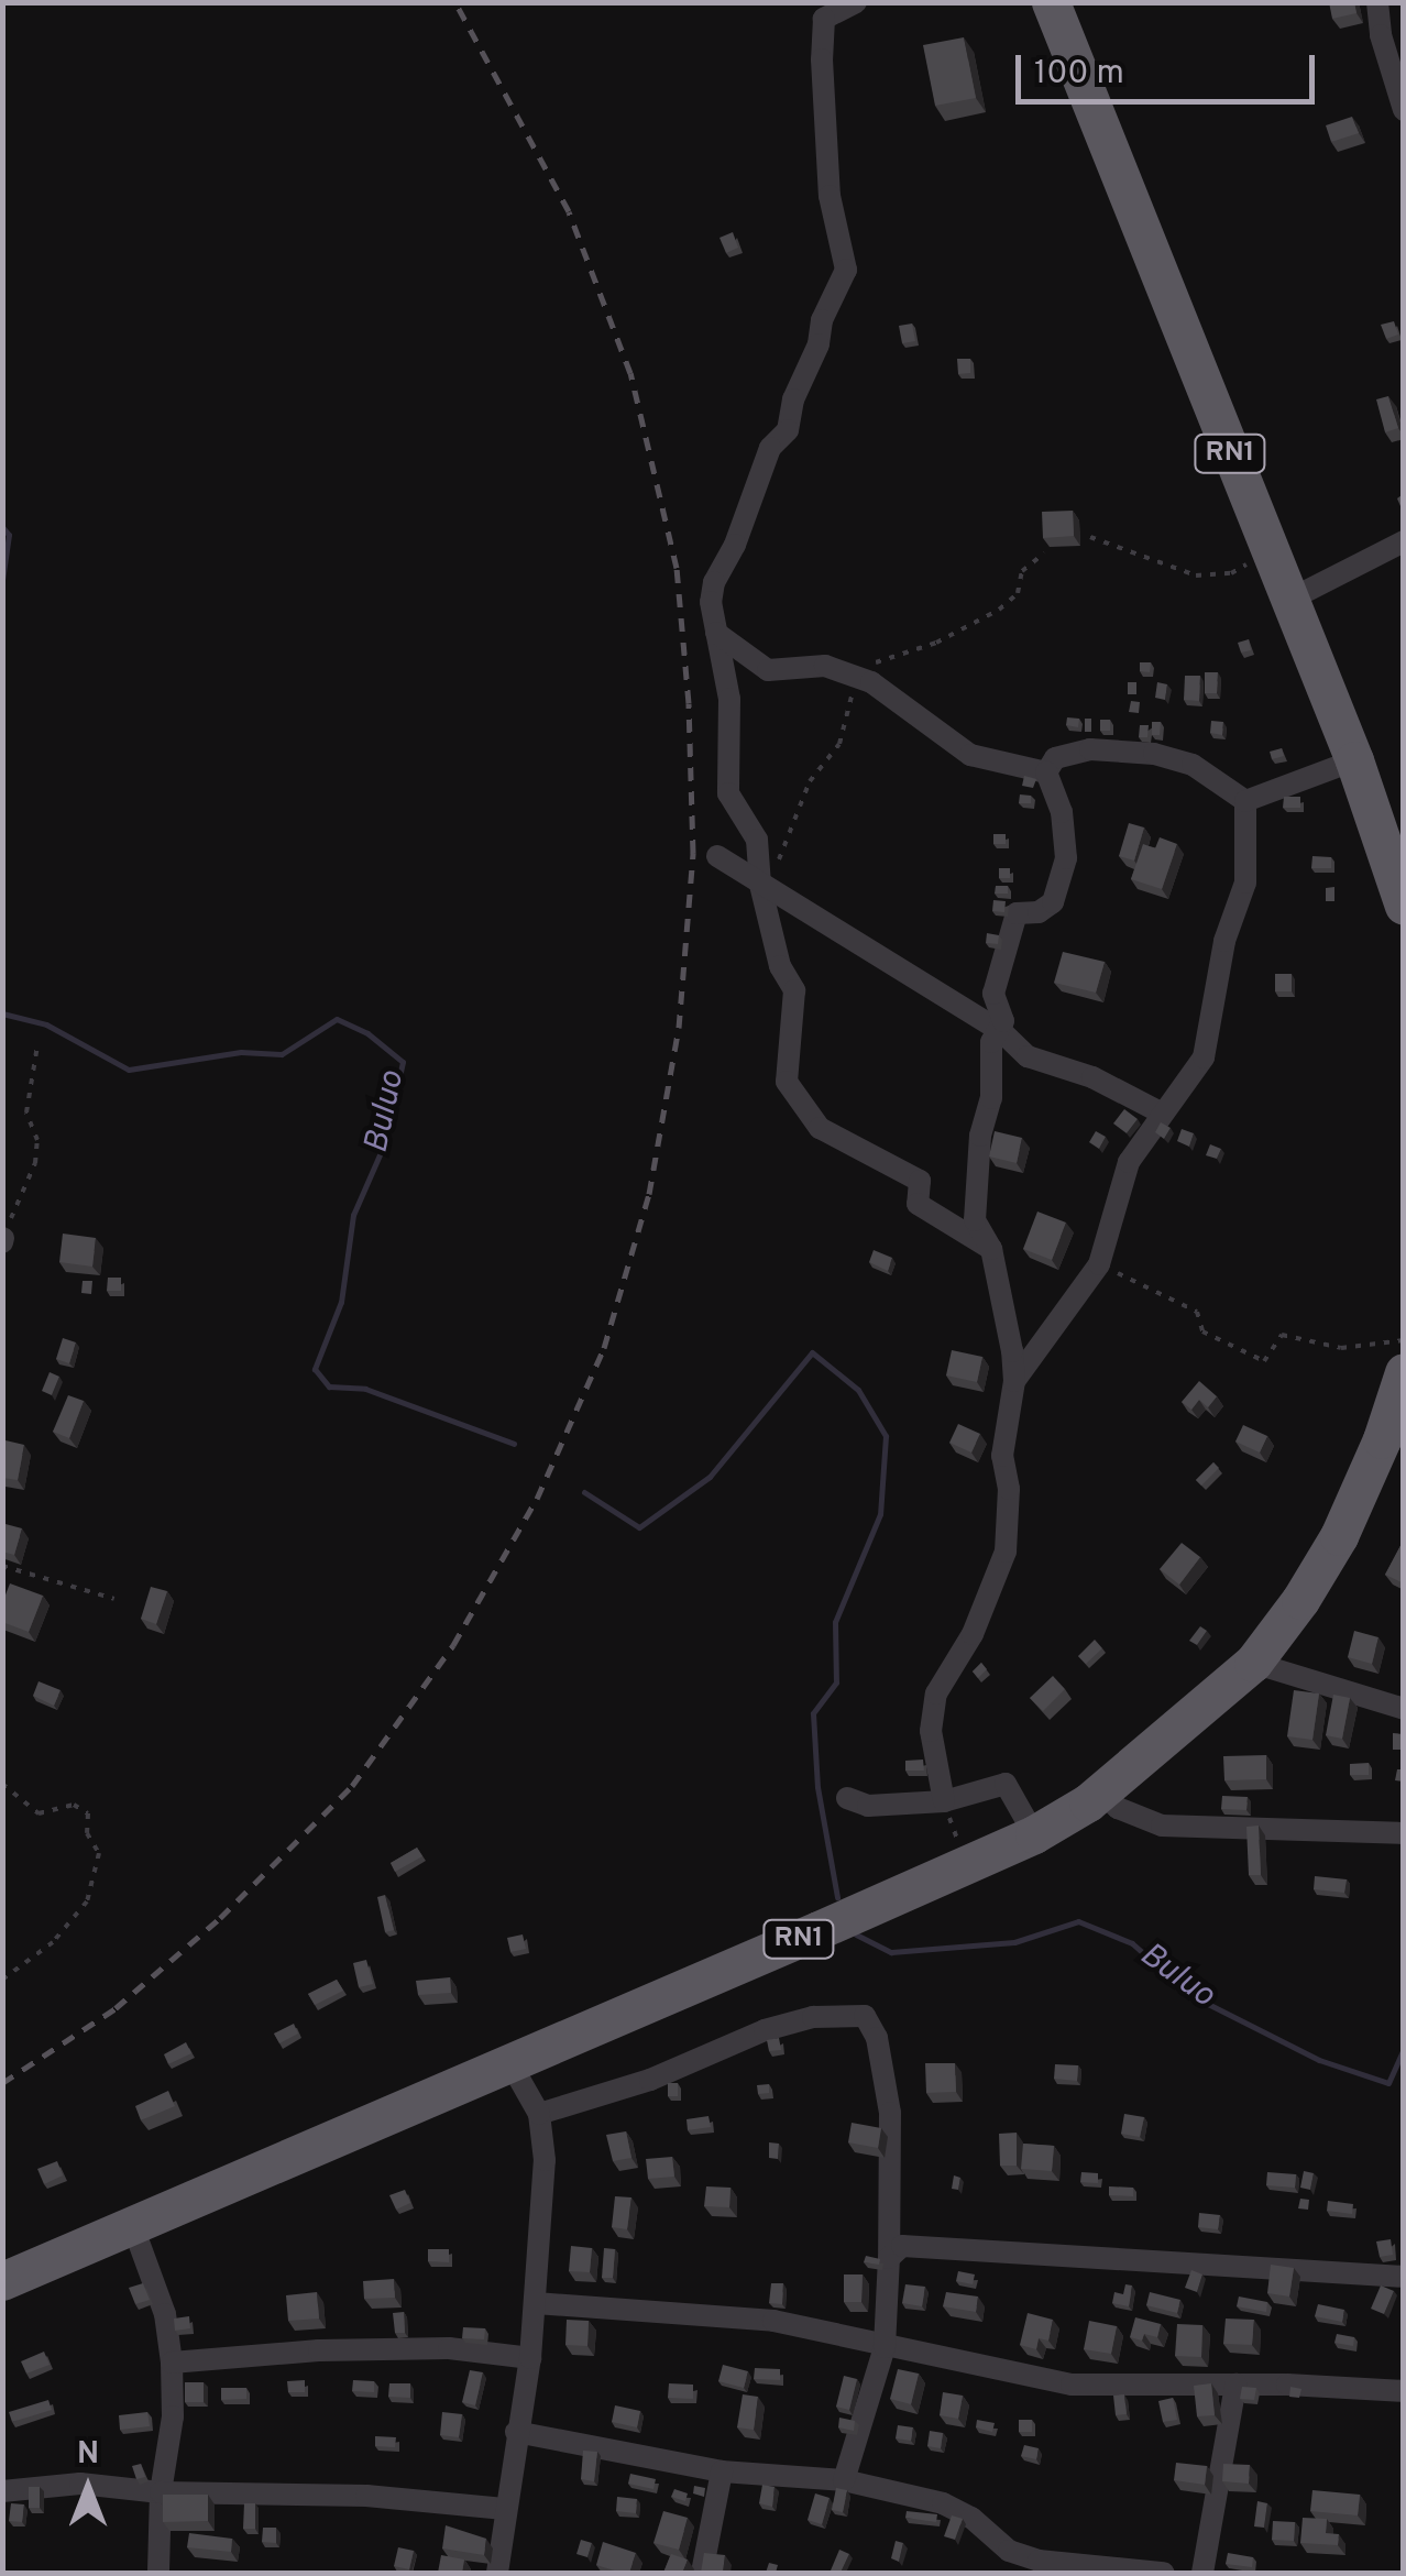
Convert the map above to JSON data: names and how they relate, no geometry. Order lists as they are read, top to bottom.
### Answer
{
  "streets": {
    "highway": ["RN1"]
  },
  "water": ["Buluo"],
  "scale_bar": "100 m",
  "north": "top"
}
